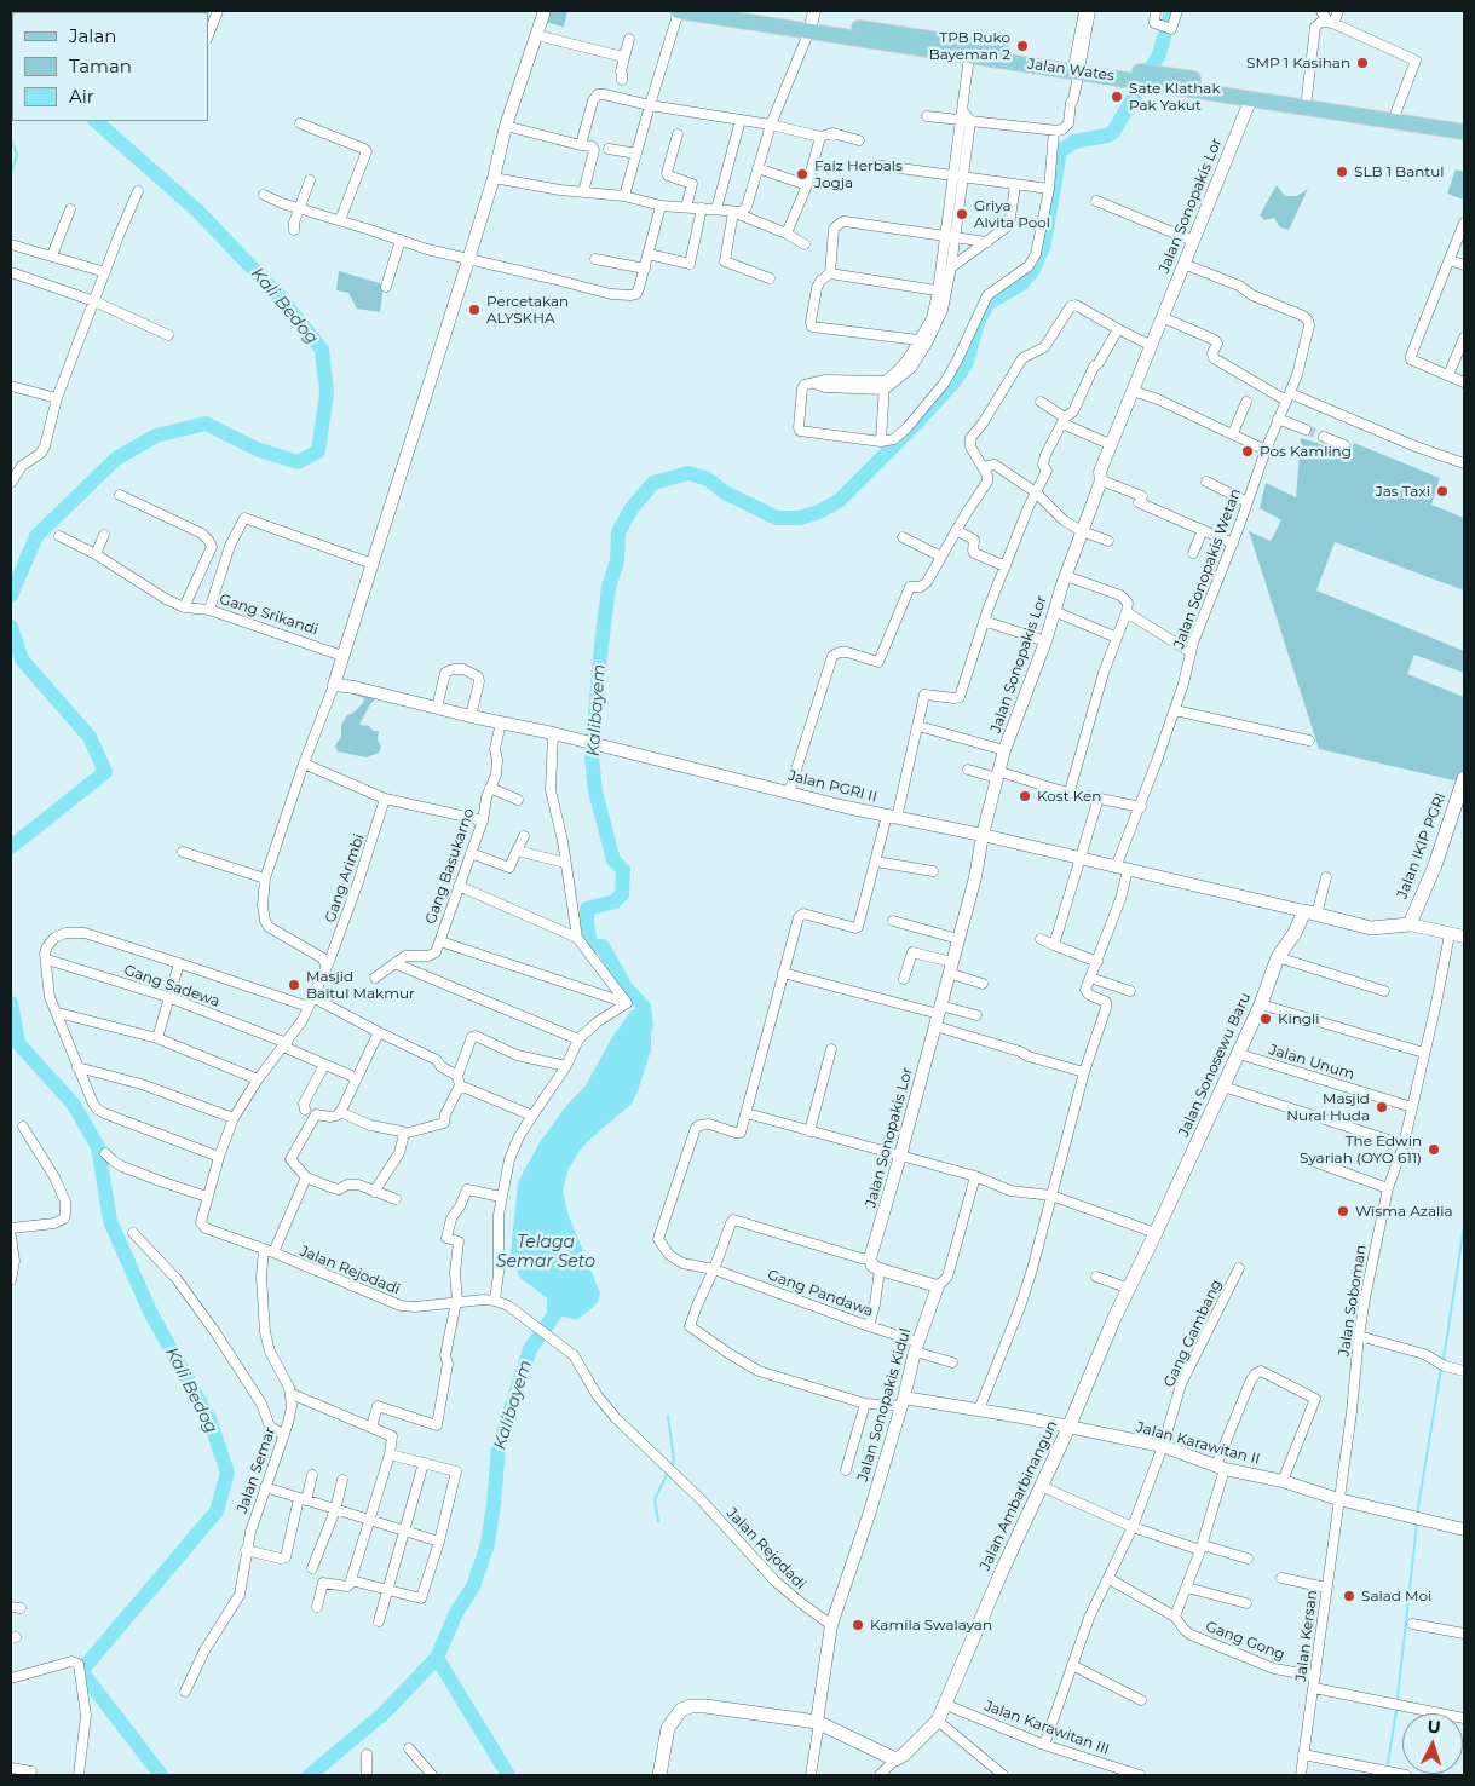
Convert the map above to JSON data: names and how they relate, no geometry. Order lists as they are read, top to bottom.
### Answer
{
  "streets": {
    "main road": [
      "Jalan Wates",
      "Jalan IKIP PGRI",
      "Jalan Sonosewu Baru",
      "Jalan Ambarbinangun"
    ],
    "street": [
      "Jalan Sonopakis Lor",
      "Jalan Sonopakis Wetan",
      "Gang Srikandi",
      "Jalan PGRI II",
      "Gang Basukarno",
      "Gang Arimbi",
      "Gang Sadewa",
      "Jalan Unum",
      "Jalan Rejodadi",
      "Gang Pandawa",
      "Jalan Soboman",
      "Gang Gambang",
      "Jalan Sonopakis Kidul",
      "Jalan Karawitan II",
      "Jalan Semar",
      "Jalan Kersan",
      "Gang Gong",
      "Jalan Karawitan III"
    ]
  },
  "crossings": [
    ["Jalan Wates", "Jalan Sonopakis Lor"],
    ["Jalan Sonopakis Lor", "Jalan Sonopakis Wetan"],
    ["Jalan Sonopakis Lor", "Jalan PGRI II"],
    ["Jalan Sonopakis Wetan", "Jalan PGRI II"],
    ["Jalan PGRI II", "Gang Basukarno"],
    ["Jalan PGRI II", "Jalan Sonosewu Baru"],
    ["Gang Arimbi", "Jalan Rejodadi"],
    ["Gang Sadewa", "Jalan Rejodadi"],
    ["Jalan Unum", "Jalan Sonosewu Baru"],
    ["Jalan Unum", "Jalan Soboman"],
    ["Jalan Sonosewu Baru", "Jalan Ambarbinangun"],
    ["Jalan Rejodadi", "Jalan Sonopakis Kidul"],
    ["Gang Pandawa", "Jalan Sonopakis Kidul"],
    ["Jalan Soboman", "Jalan Karawitan II"],
    ["Jalan Soboman", "Jalan Kersan"],
    ["Gang Gambang", "Jalan Karawitan II"],
    ["Gang Gambang", "Gang Gong"],
    ["Gang Gambang", "Jalan Karawitan III"],
    ["Jalan Sonopakis Kidul", "Jalan Karawitan II"],
    ["Jalan Karawitan II", "Jalan Ambarbinangun"],
    ["Jalan Karawitan II", "Jalan Kersan"],
    ["Jalan Ambarbinangun", "Jalan Karawitan III"],
    ["Jalan Kersan", "Gang Gong"]
  ],
  "water": ["Kali Bedog", "Kalibayem", "Telaga Semar Seto"],
  "places": [
    "TPB Ruko Bayeman 2",
    "SMP 1 Kasihan",
    "Sate Klathak Pak Yakut",
    "SLB 1 Bantul",
    "Faiz Herbals Jogja",
    "Griya Alvita Pool",
    "Percetakan ALYSKHA",
    "Pos Kamling",
    "Jas Taxi",
    "Kost Ken",
    "Masjid Baitul Makmur",
    "Kingli",
    "Masjid Nural Huda",
    "The Edwin Syariah (OYO 611)",
    "Wisma Azalia",
    "Salad Moi",
    "Kamila Swalayan"
  ],
  "legend": ["Jalan", "Taman", "Air"],
  "north": "top"
}
